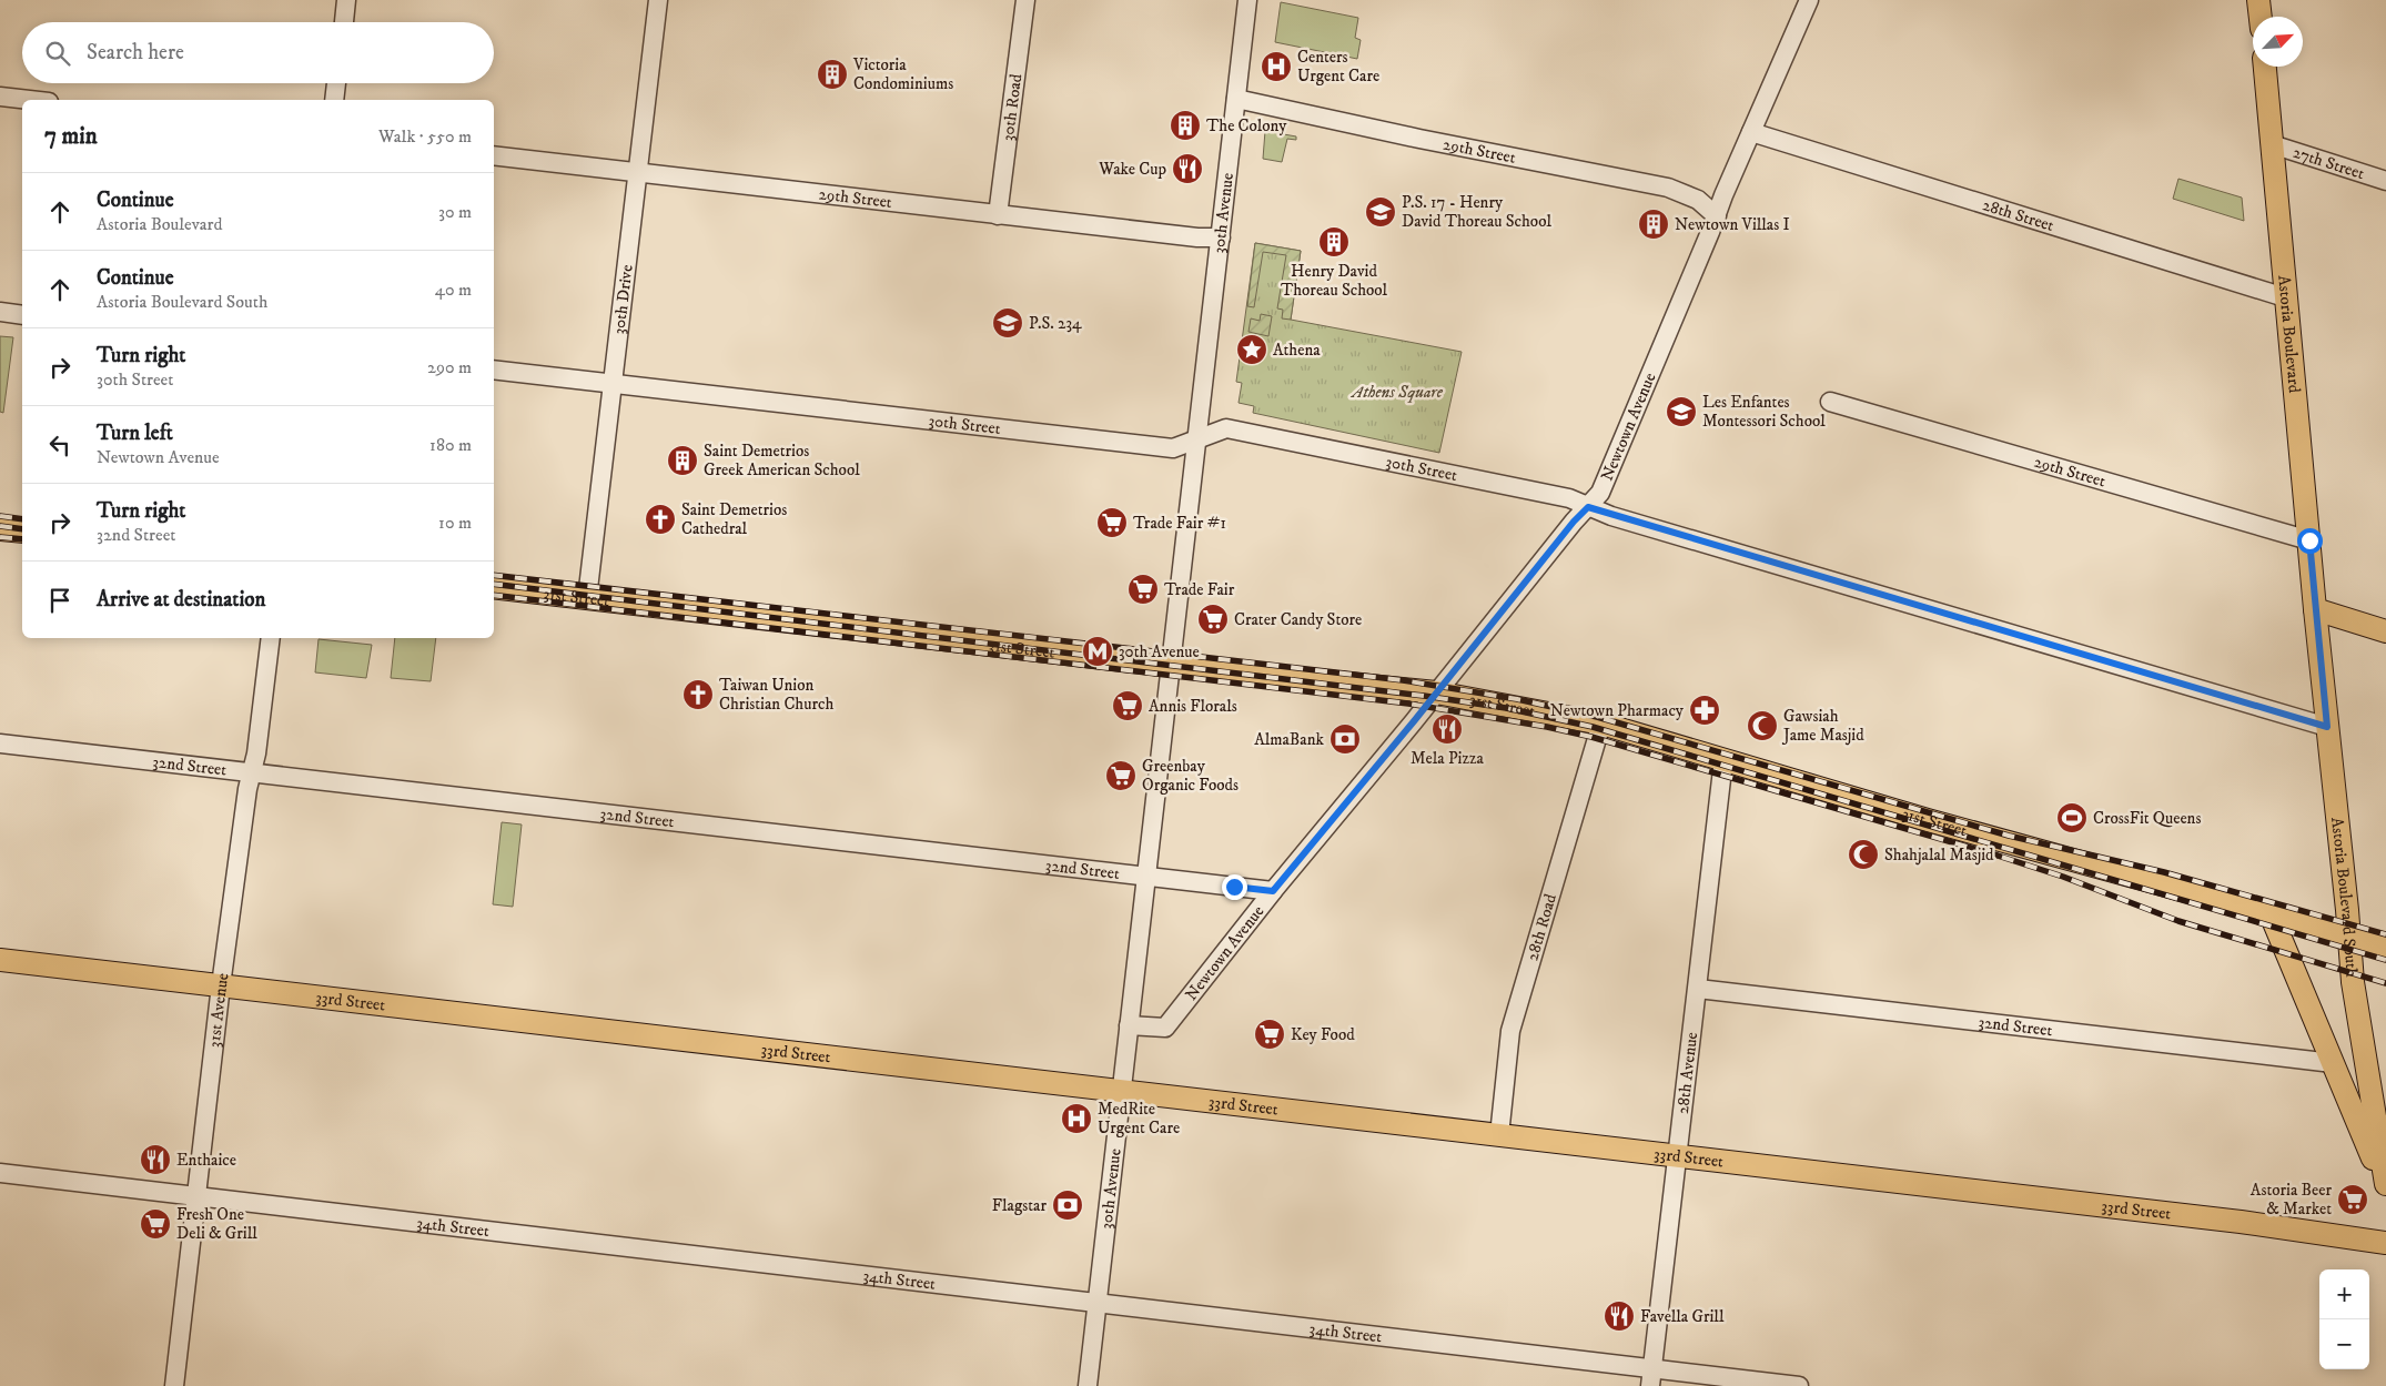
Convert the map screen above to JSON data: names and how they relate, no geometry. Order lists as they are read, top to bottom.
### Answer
{
  "streets": {
    "main road": [
      "Astoria Boulevard",
      "31st Street",
      "Astoria Boulevard South",
      "33rd Street"
    ],
    "street": [
      "30th Road",
      "29th Street",
      "27th Street",
      "30th Avenue",
      "28th Street",
      "30th Drive",
      "30th Street",
      "Newtown Avenue",
      "32nd Street",
      "28th Road",
      "31st Avenue",
      "28th Avenue",
      "34th Street"
    ]
  },
  "crossings": [
    ["30th Road", "29th Street"],
    ["29th Street", "30th Avenue"],
    ["29th Street", "30th Drive"],
    ["29th Street", "Astoria Boulevard"],
    ["29th Street", "Newtown Avenue"],
    ["27th Street", "Astoria Boulevard"],
    ["30th Avenue", "30th Street"],
    ["30th Avenue", "Newtown Avenue"],
    ["30th Avenue", "31st Street"],
    ["30th Avenue", "32nd Street"],
    ["30th Avenue", "33rd Street"],
    ["30th Avenue", "34th Street"],
    ["28th Street", "Astoria Boulevard"],
    ["28th Street", "Newtown Avenue"],
    ["30th Drive", "30th Street"],
    ["30th Drive", "31st Street"],
    ["Astoria Boulevard", "Astoria Boulevard South"],
    ["30th Street", "Newtown Avenue"],
    ["30th Street", "Astoria Boulevard South"],
    ["Newtown Avenue", "31st Street"],
    ["Newtown Avenue", "32nd Street"],
    ["31st Street", "Astoria Boulevard South"],
    ["31st Street", "28th Road"],
    ["31st Street", "28th Avenue"],
    ["32nd Street", "31st Avenue"],
    ["32nd Street", "28th Avenue"],
    ["28th Road", "33rd Street"],
    ["33rd Street", "31st Avenue"],
    ["33rd Street", "28th Avenue"],
    ["31st Avenue", "34th Street"],
    ["28th Avenue", "34th Street"]
  ],
  "parks": ["Athens Square"],
  "places": {
    "hospital": ["Centers Urgent Care", "MedRite Urgent Care"],
    "building": [
      "Victoria Condominiums",
      "The Colony",
      "Newtown Villas I",
      "Henry David Thoreau School",
      "Saint Demetrios Greek American School"
    ],
    "restaurant": [
      "Wake Cup",
      "Mela Pizza",
      "Enthaice",
      "Favella Grill"
    ],
    "school or university": ["P.S. 17 - Henry David Thoreau School", "P.S. 234", "Les Enfantes Montessori School"],
    "place": ["Athena"],
    "church": ["Saint Demetrios Cathedral", "Taiwan Union Christian Church"],
    "supermarket": [
      "Trade Fair #1",
      "Trade Fair",
      "Crater Candy Store",
      "Annis Florals",
      "Greenbay Organic Foods",
      "Key Food",
      "Astoria Beer & Market",
      "Fresh One Deli & Grill"
    ],
    "metro station": ["30th Avenue"],
    "pharmacy": ["Newtown Pharmacy"],
    "mosque": ["Gawsiah Jame Masjid", "Shahjalal Masjid"],
    "bank": ["AlmaBank", "Flagstar"],
    "sports": ["CrossFit Queens"]
  },
  "north": "top right",
  "page": {
    "search": "Search here",
    "heading": ["7 min", "Walk · 550 m"],
    "list": [
      ["Continue", "Astoria Boulevard", "30 m"],
      ["Continue", "Astoria Boulevard South", "40 m"],
      ["Turn right", "30th Street", "290 m"],
      ["Turn left", "Newtown Avenue", "180 m"],
      ["Turn right", "32nd Street", "10 m"],
      "Arrive at destination"
    ],
    "map_buttons": ["+", "−"]
  }
}
